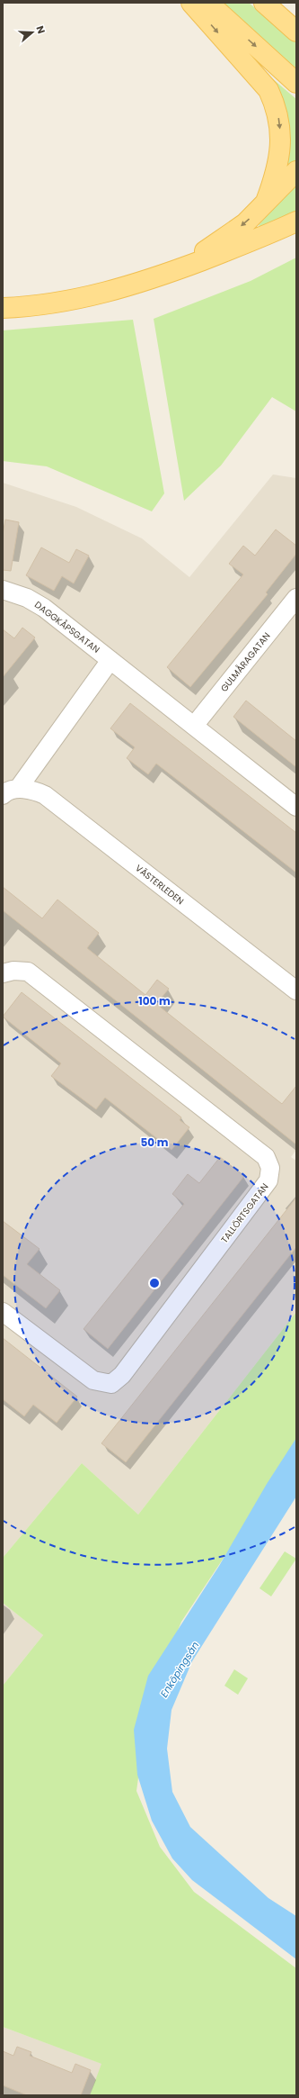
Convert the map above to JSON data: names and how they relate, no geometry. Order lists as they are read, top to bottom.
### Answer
{
  "streets": {
    "street": [
      "DAGGKÅPSGATAN",
      "GULMÅRAGATAN",
      "VÄSTERLEDEN",
      "TALLÖRTSGATAN"
    ]
  },
  "water": ["Enköpingsån"],
  "north": "right",
  "rings": ["100 m", "50 m"]
}
